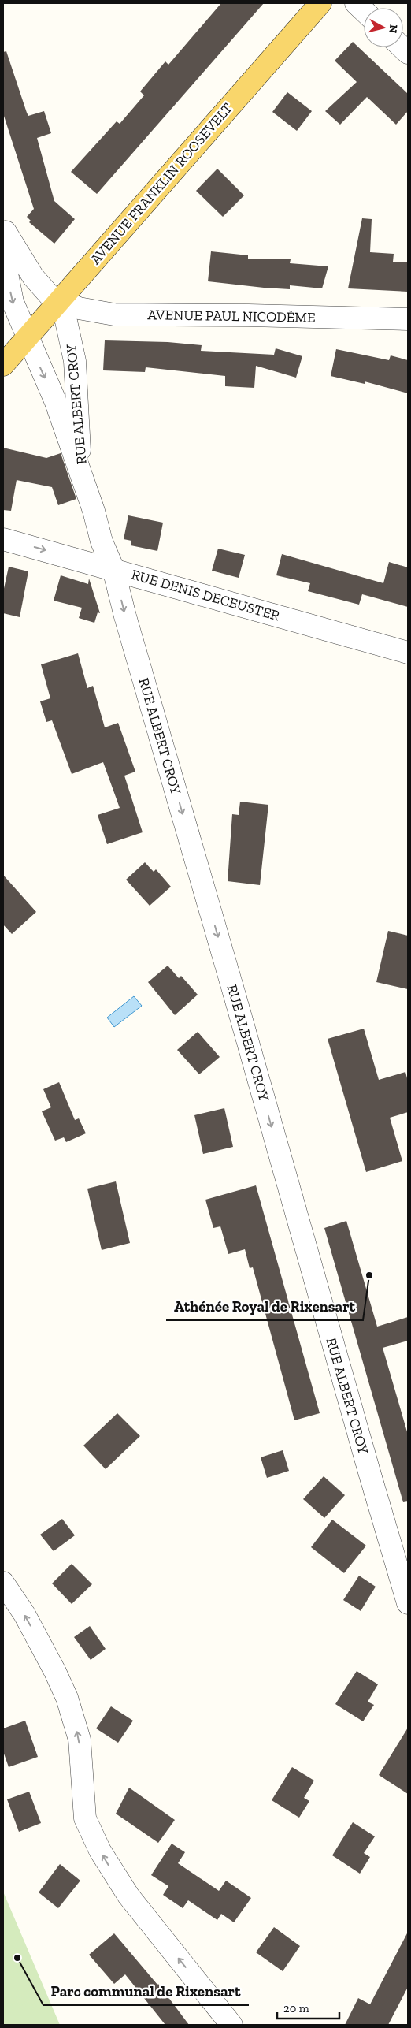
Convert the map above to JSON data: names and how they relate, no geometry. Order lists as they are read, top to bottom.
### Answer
{
  "streets": {
    "main road": ["AVENUE FRANKLIN ROOSEVELT"],
    "street": ["AVENUE PAUL NICODÈME", "RUE ALBERT CROY", "RUE DENIS DECEUSTER"]
  },
  "crossings": [
    ["AVENUE FRANKLIN ROOSEVELT", "AVENUE PAUL NICODÈME"],
    ["AVENUE FRANKLIN ROOSEVELT", "RUE ALBERT CROY"],
    ["AVENUE PAUL NICODÈME", "RUE ALBERT CROY"],
    ["RUE ALBERT CROY", "RUE DENIS DECEUSTER"]
  ],
  "one_way": ["RUE ALBERT CROY"],
  "places": ["Athénée Royal de Rixensart", "Parc communal de Rixensart"],
  "scale_bar": "20 m",
  "north": "right"
}
